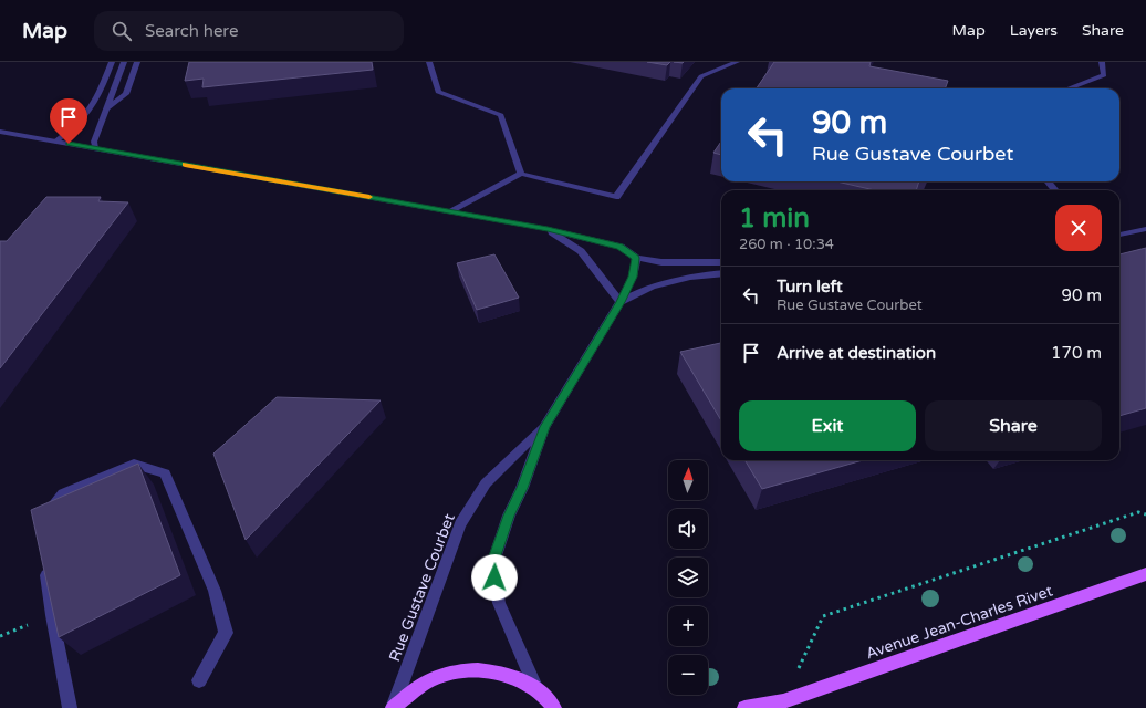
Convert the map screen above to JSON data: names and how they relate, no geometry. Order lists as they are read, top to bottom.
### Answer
{
  "streets": {
    "main road": ["Avenue Jean-Charles Rivet"],
    "street": ["Rue Gustave Courbet"]
  },
  "north": "top",
  "page": {
    "header": "Map",
    "search": "Search here",
    "nav": ["Map", "Layers", "Share"],
    "turn": ["90 m", "Rue Gustave Courbet"],
    "heading": ["1 min", "260 m · 10:34"],
    "list": [
      {
        "name": "Turn left",
        "note": "Rue Gustave Courbet",
        "value": "90 m"
      },
      {
        "name": "Arrive at destination",
        "value": "170 m"
      }
    ],
    "buttons": ["Exit", "Share"],
    "map_buttons": ["+", "−"]
  }
}
